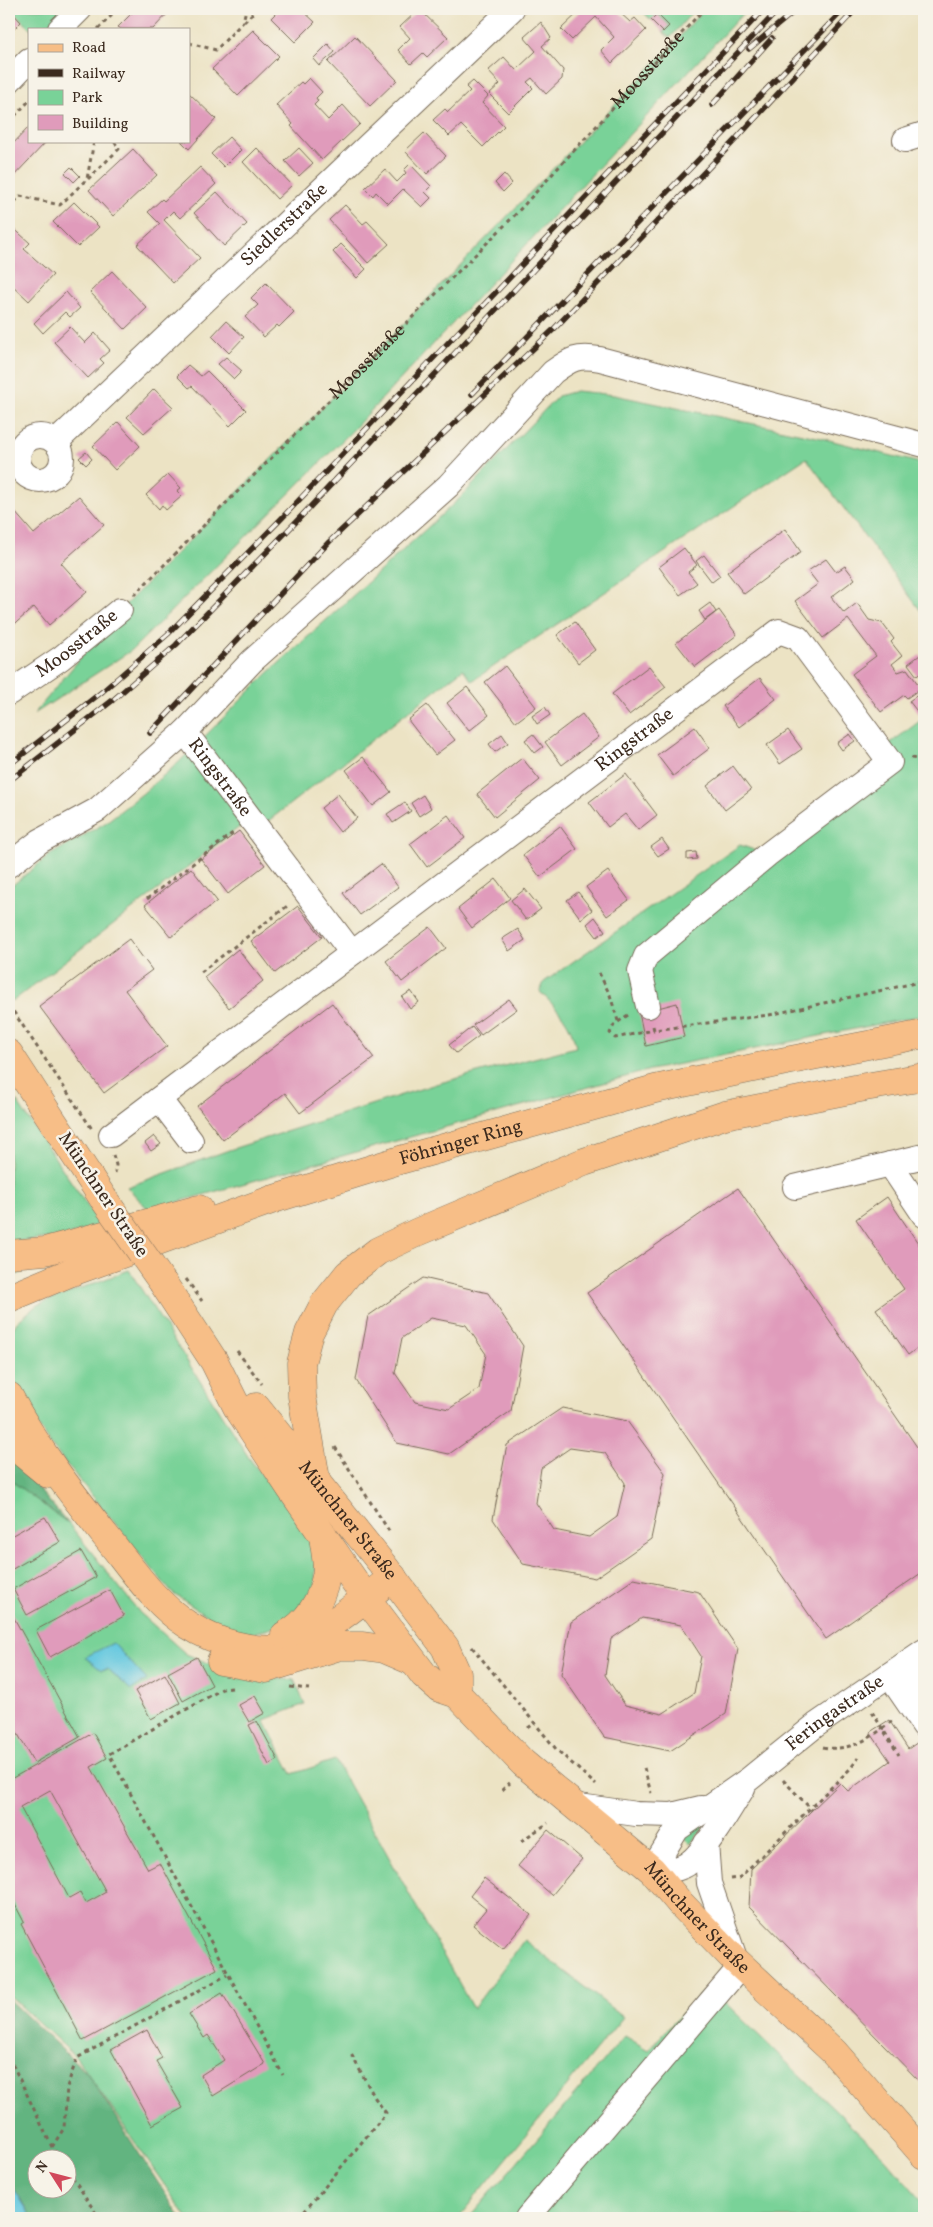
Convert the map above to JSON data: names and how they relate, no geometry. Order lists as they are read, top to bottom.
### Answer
{
  "streets": {
    "main road": ["Föhringer Ring", "Münchner Straße"],
    "street": [
      "Moosstraße",
      "Siedlerstraße",
      "Ringstraße",
      "Feringastraße"
    ]
  },
  "crossings": [
    ["Münchner Straße", "Feringastraße"]
  ],
  "legend": [
    "Road",
    "Railway",
    "Park",
    "Building"
  ],
  "north": "top left"
}
